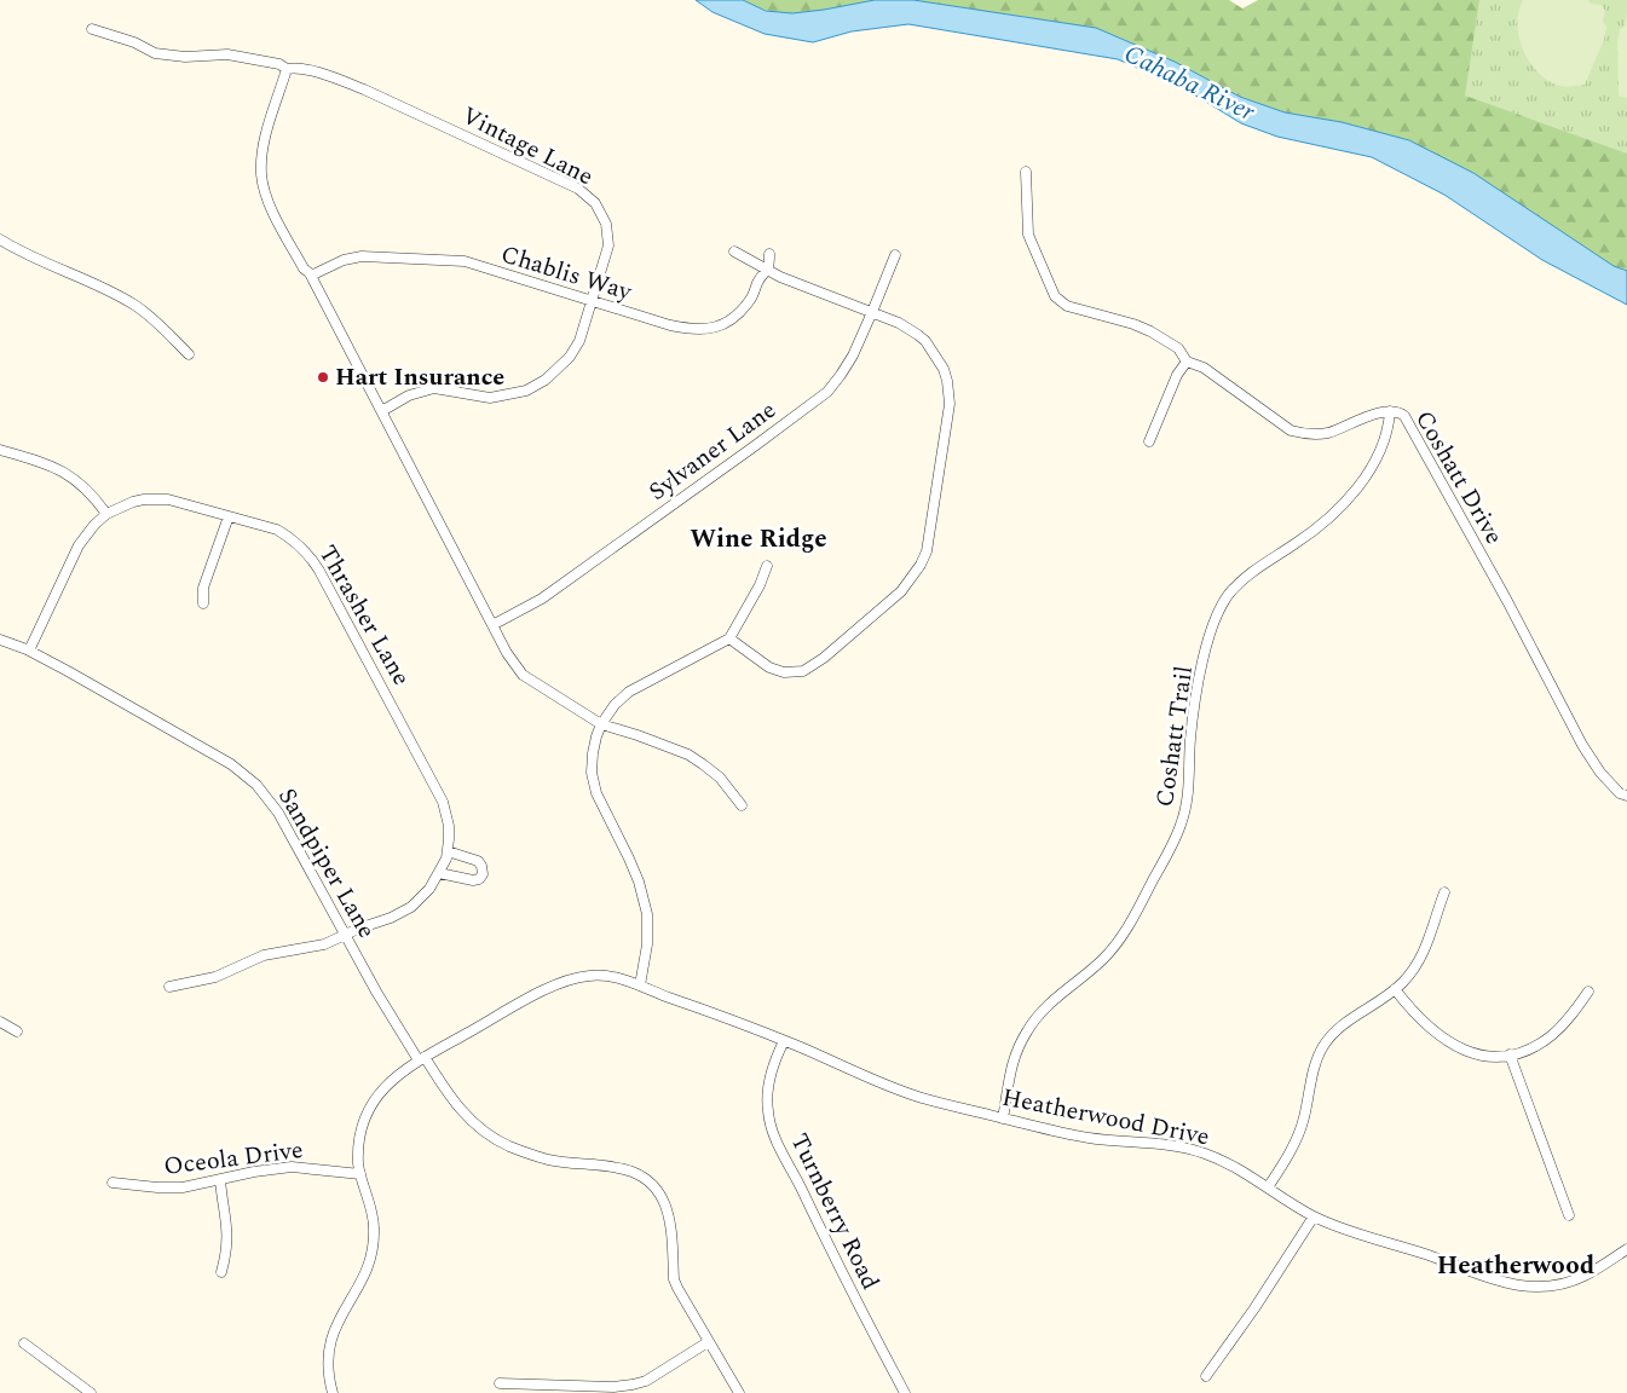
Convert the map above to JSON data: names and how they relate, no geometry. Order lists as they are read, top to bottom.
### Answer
{
  "streets": {
    "street": [
      "Vintage Lane",
      "Chablis Way",
      "Sylvaner Lane",
      "Coshatt Drive",
      "Thrasher Lane",
      "Coshatt Trail",
      "Sandpiper Lane",
      "Heatherwood Drive",
      "Oceola Drive",
      "Turnberry Road"
    ]
  },
  "crossings": [
    ["Vintage Lane", "Chablis Way"],
    ["Coshatt Drive", "Coshatt Trail"],
    ["Thrasher Lane", "Sandpiper Lane"],
    ["Coshatt Trail", "Heatherwood Drive"],
    ["Sandpiper Lane", "Heatherwood Drive"],
    ["Heatherwood Drive", "Oceola Drive"],
    ["Heatherwood Drive", "Turnberry Road"]
  ],
  "districts": ["Wine Ridge", "Heatherwood"],
  "water": ["Cahaba River"],
  "places": ["Hart Insurance"]
}
